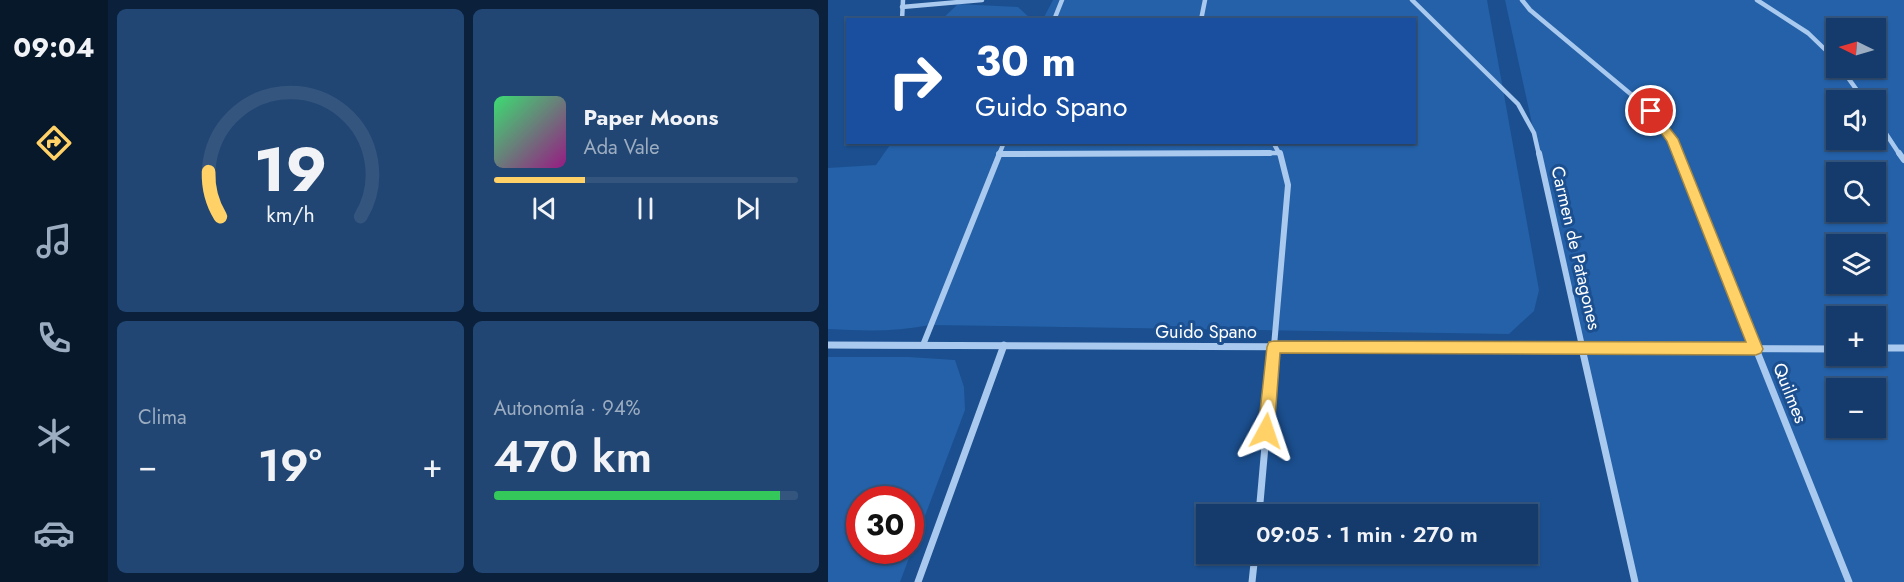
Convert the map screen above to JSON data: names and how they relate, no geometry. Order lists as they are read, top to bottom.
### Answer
{
  "streets": {
    "street": ["Carmen de Patagones", "Guido Spano", "Quilmes"]
  },
  "crossings": [
    ["Carmen de Patagones", "Guido Spano"],
    ["Guido Spano", "Quilmes"]
  ],
  "north": "left",
  "page": {
    "tabs": "09:04",
    "map_buttons": ["+", "−"],
    "turn": ["30 m", "Guido Spano"],
    "song": ["Paper Moons", "Ada Vale"],
    "tile": [
      "Clima",
      ["Autonomía · 94%", "470 km"]
    ],
    "heat": ["−", "19°", "+"],
    "limit": "30",
    "trip": "09:05 · 1 min · 270 m",
    "gauge": ["19", "km/h"]
  }
}
